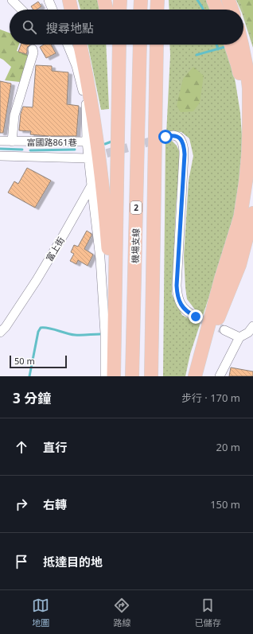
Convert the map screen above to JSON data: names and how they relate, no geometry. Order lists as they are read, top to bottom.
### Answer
{
  "streets": {
    "highway": ["2", "機場支線"],
    "street": ["富國路861巷", "富上街"]
  },
  "scale_bar": "50 m",
  "page": {
    "search": "搜尋地點",
    "scale": "50 m",
    "heading": ["3 分鐘", "步行 · 170 m"],
    "list": [
      ["直行", "20 m"],
      ["右轉", "150 m"],
      "抵達目的地"
    ],
    "nav": ["地圖", "路線", "已儲存"]
  }
}
